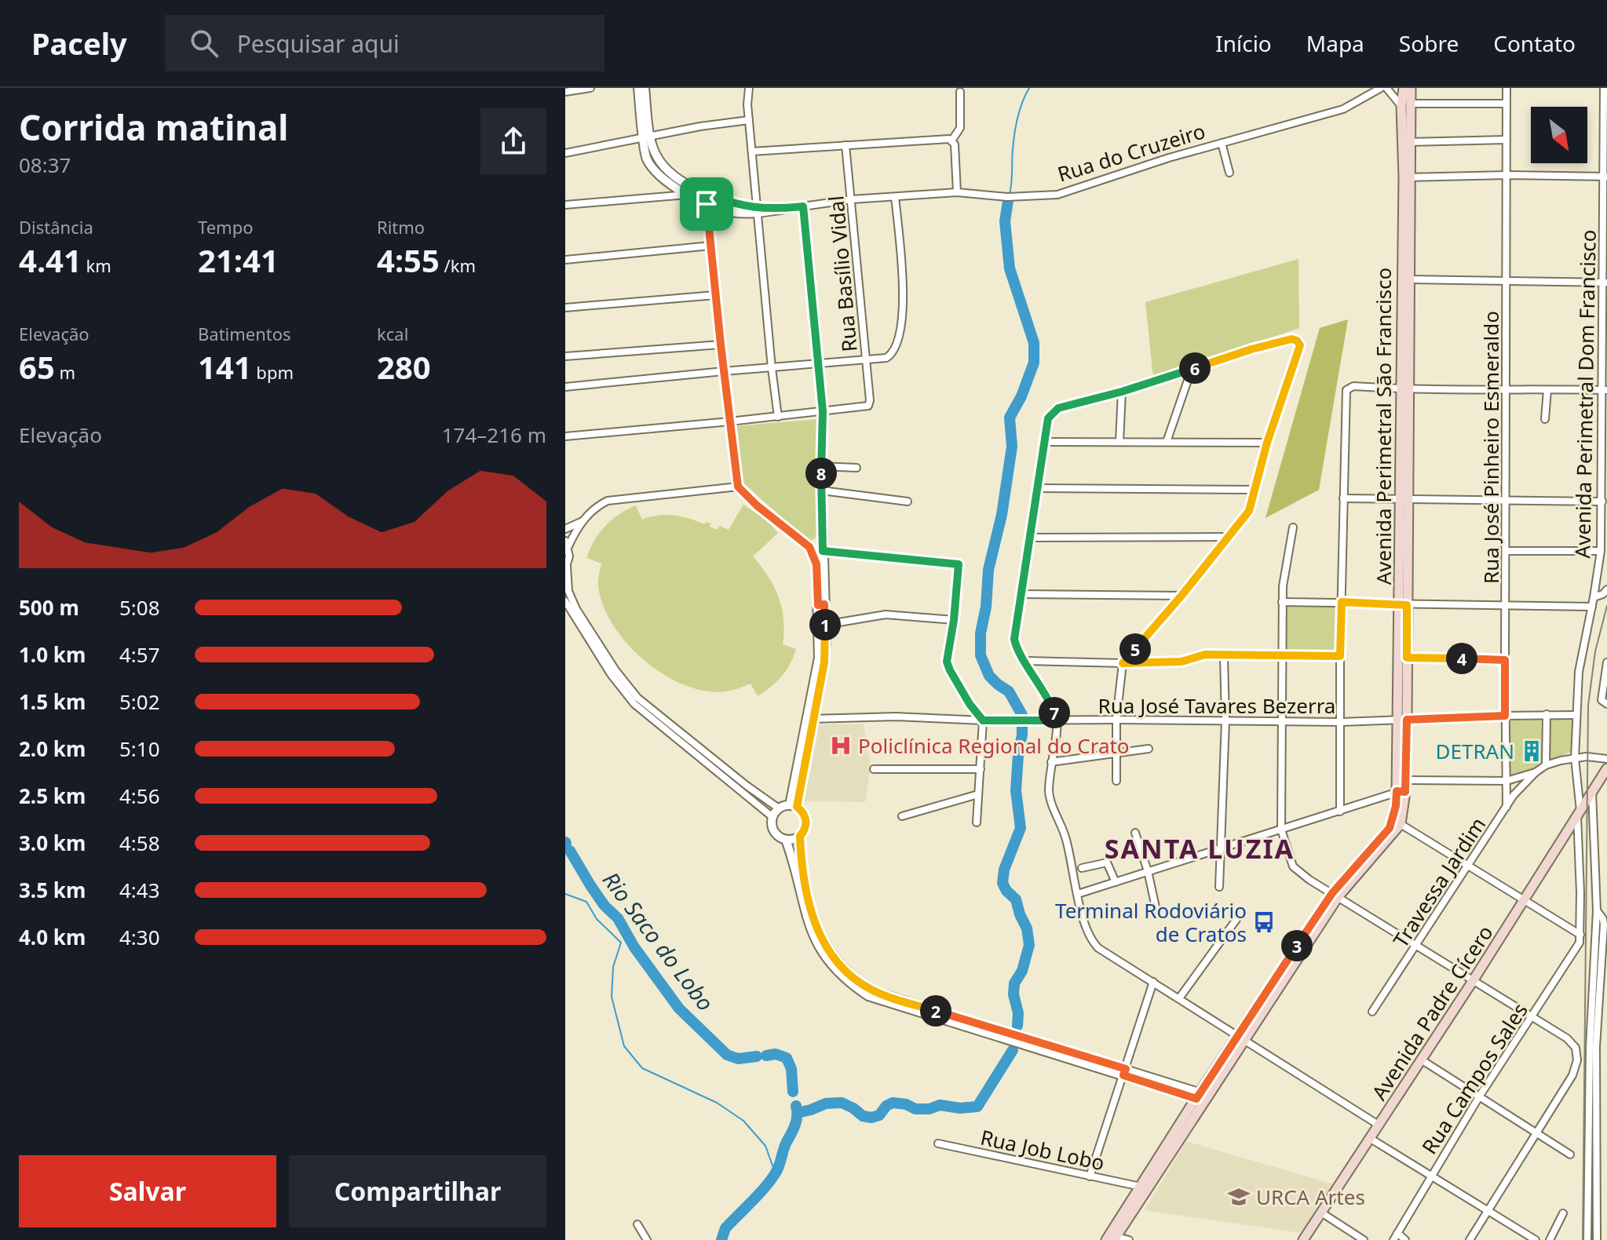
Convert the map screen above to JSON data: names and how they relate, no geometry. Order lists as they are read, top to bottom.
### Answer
{
  "streets": {
    "main road": ["Avenida Perimetral São Francisco", "Avenida Padre Cícero"],
    "street": [
      "Rua do Cruzeiro",
      "Rua Basílio Vidal",
      "Avenida Perimetral Dom Francisco",
      "Rua José Pinheiro Esmeraldo",
      "Rua José Tavares Bezerra",
      "Travessa Jardim",
      "Rua Campos Sales",
      "Rua Job Lobo"
    ]
  },
  "crossings": [
    ["Rua do Cruzeiro", "Rua Basílio Vidal"],
    ["Avenida Perimetral Dom Francisco", "Rua José Tavares Bezerra"],
    ["Avenida Perimetral Dom Francisco", "Travessa Jardim"],
    ["Avenida Perimetral Dom Francisco", "Avenida Padre Cícero"],
    ["Avenida Perimetral Dom Francisco", "Rua Campos Sales"],
    ["Avenida Perimetral São Francisco", "Rua José Tavares Bezerra"],
    ["Avenida Perimetral São Francisco", "Travessa Jardim"],
    ["Avenida Perimetral São Francisco", "Rua Job Lobo"],
    ["Rua José Pinheiro Esmeraldo", "Rua José Tavares Bezerra"],
    ["Rua José Pinheiro Esmeraldo", "Travessa Jardim"]
  ],
  "districts": ["SANTA LUZIA"],
  "water": ["Rio Saco do Lobo"],
  "places": {
    "hospital": ["Policlínica Regional do Crato"],
    "building": ["DETRAN"],
    "bus stop": ["Terminal Rodoviário de Cratos"],
    "school or university": ["URCA Artes"]
  },
  "north": "bottom right",
  "page": {
    "header": "Pacely",
    "search": "Pesquisar aqui",
    "nav": [
      "Início",
      "Mapa",
      "Sobre",
      "Contato"
    ],
    "heading": ["Corrida matinal", "08:37"],
    "stats": [
      ["Distância", "4.41 km"],
      ["Tempo", "21:41"],
      ["Ritmo", "4:55 /km"],
      ["Elevação", "65 m"],
      ["Batimentos", "141 bpm"],
      ["kcal", "280"]
    ],
    "pins": [
      "6",
      "8",
      "1",
      "5",
      "4",
      "7",
      "3",
      "2"
    ],
    "chart": ["Elevação", "174–216 m"],
    "list": [
      {
        "name": "500 m",
        "note": "5:08"
      },
      {
        "name": "1.0 km",
        "note": "4:57"
      },
      {
        "name": "1.5 km",
        "note": "5:02"
      },
      {
        "name": "2.0 km",
        "note": "5:10"
      },
      {
        "name": "2.5 km",
        "note": "4:56"
      },
      {
        "name": "3.0 km",
        "note": "4:58"
      },
      {
        "name": "3.5 km",
        "note": "4:43"
      },
      {
        "name": "4.0 km",
        "note": "4:30"
      }
    ],
    "buttons": ["Salvar", "Compartilhar"]
  }
}
